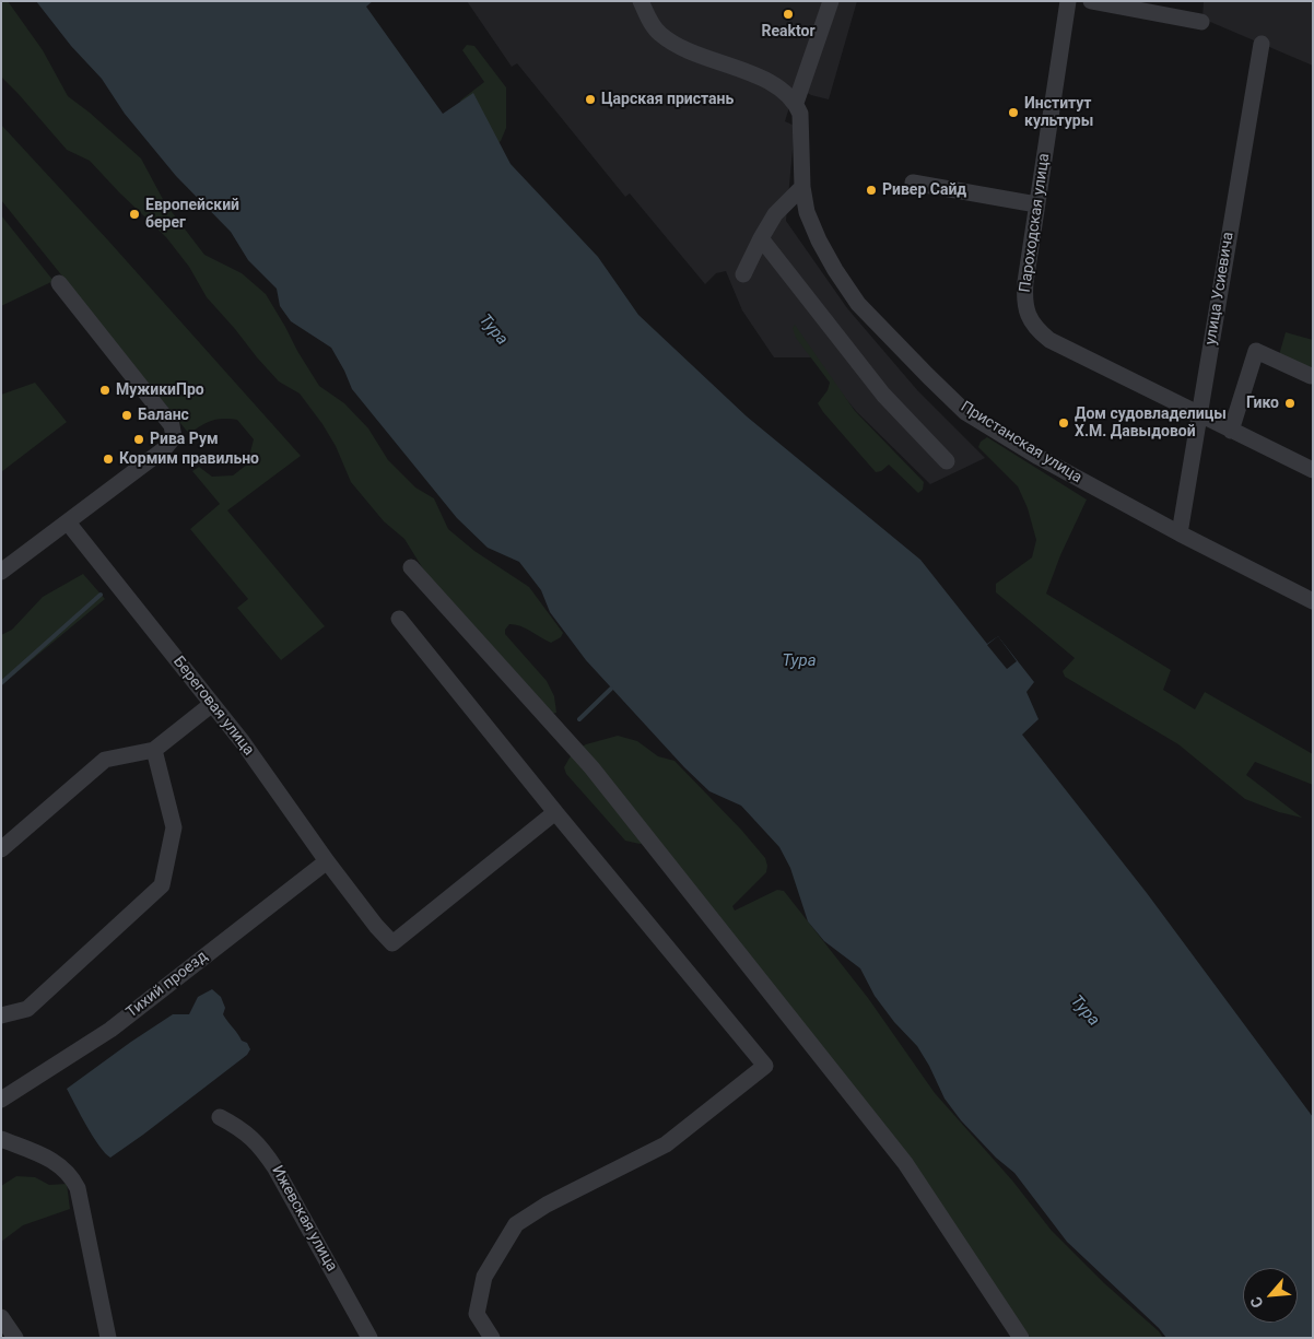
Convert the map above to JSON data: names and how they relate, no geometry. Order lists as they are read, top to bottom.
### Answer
{
  "streets": {
    "street": [
      "Пароходская улица",
      "улица Усиевича",
      "Пристанская улица",
      "Береговая улица",
      "Тихий проезд",
      "Ижевская улица"
    ]
  },
  "crossings": [
    ["Пароходская улица", "улица Усиевича"],
    ["улица Усиевича", "Пристанская улица"],
    ["Береговая улица", "Тихий проезд"]
  ],
  "water": ["Тура"],
  "places": [
    "Reaktor",
    "Царская пристань",
    "Институт культуры",
    "Ривер Сайд",
    "Европейский берег",
    "МужикиПро",
    "Гико",
    "Баланс",
    "Дом судовладелицы Х.М. Давыдовой",
    "Рива Рум",
    "Кормим правильно"
  ],
  "north": "bottom left"
}
